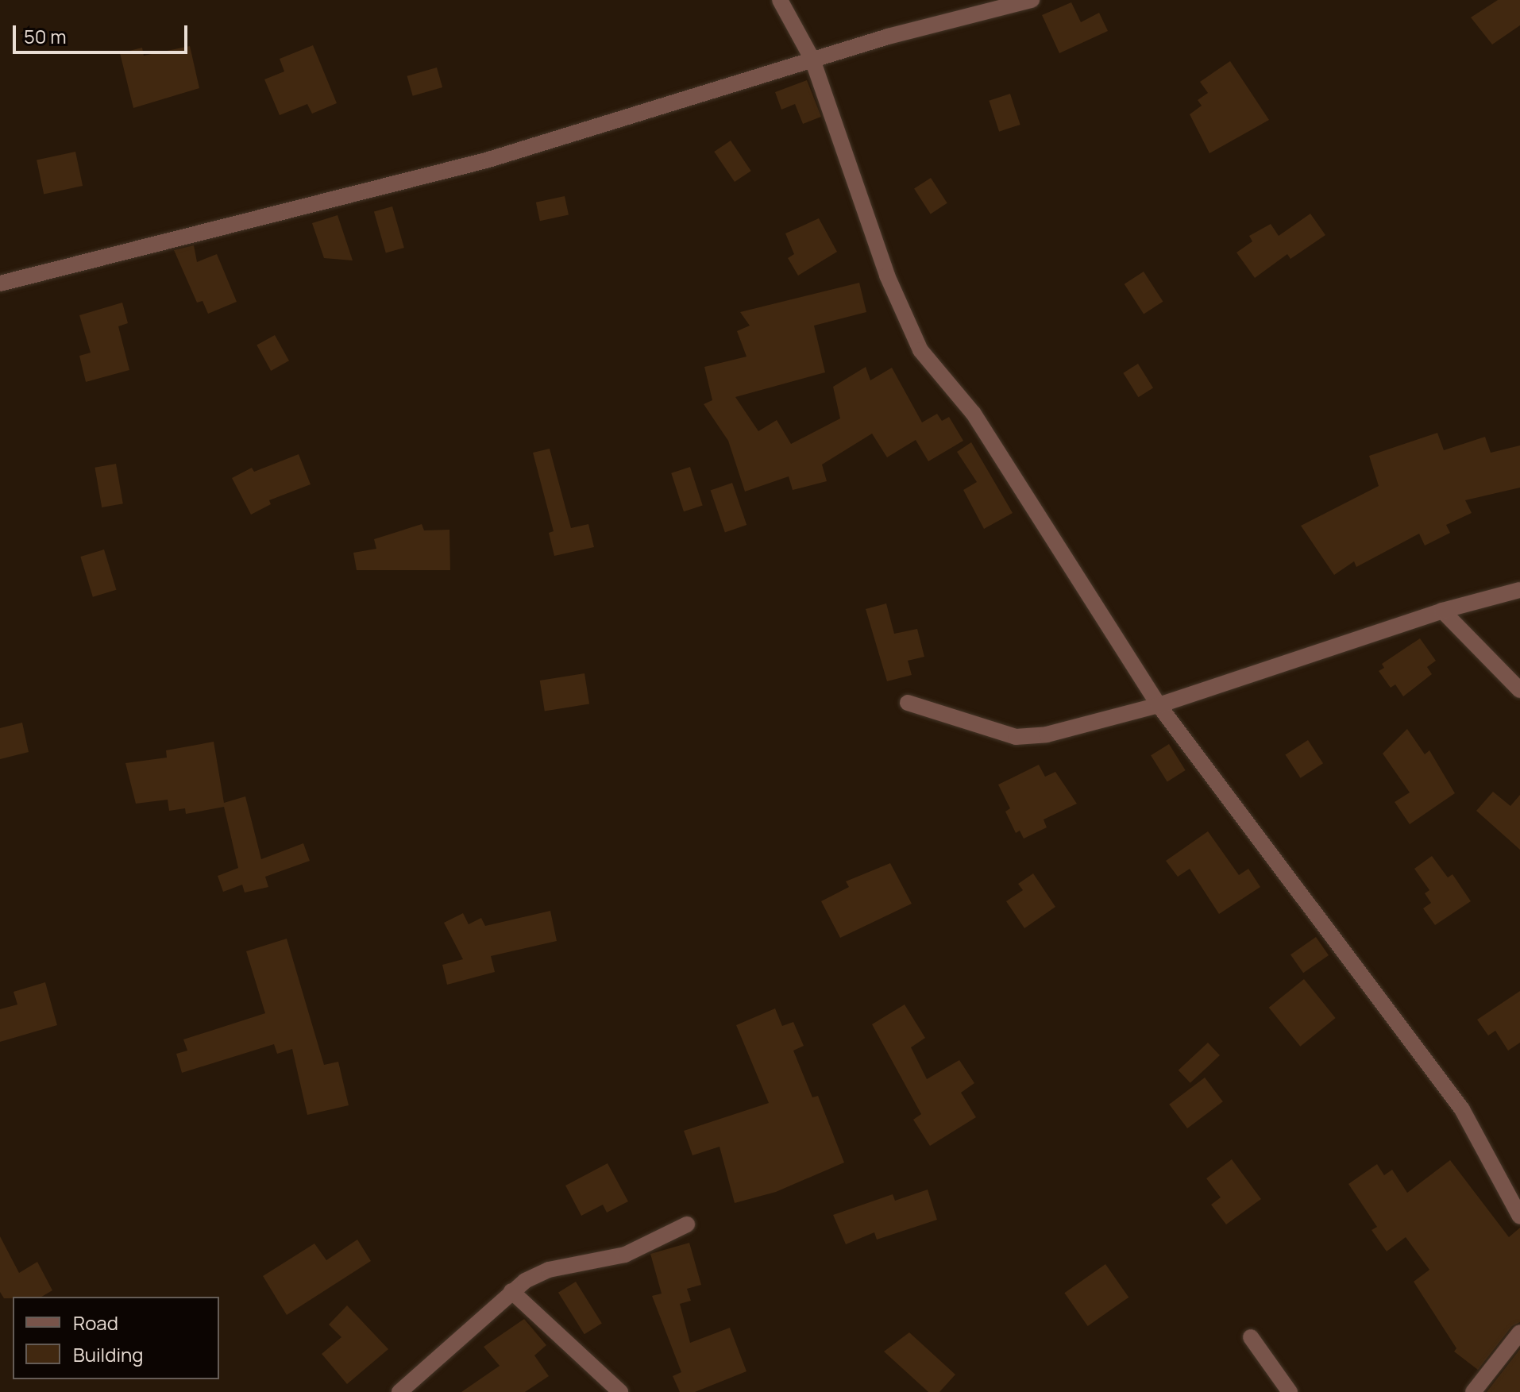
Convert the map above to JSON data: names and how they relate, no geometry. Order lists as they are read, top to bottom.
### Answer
{
  "legend": ["Road", "Building"],
  "scale_bar": "50 m"
}
